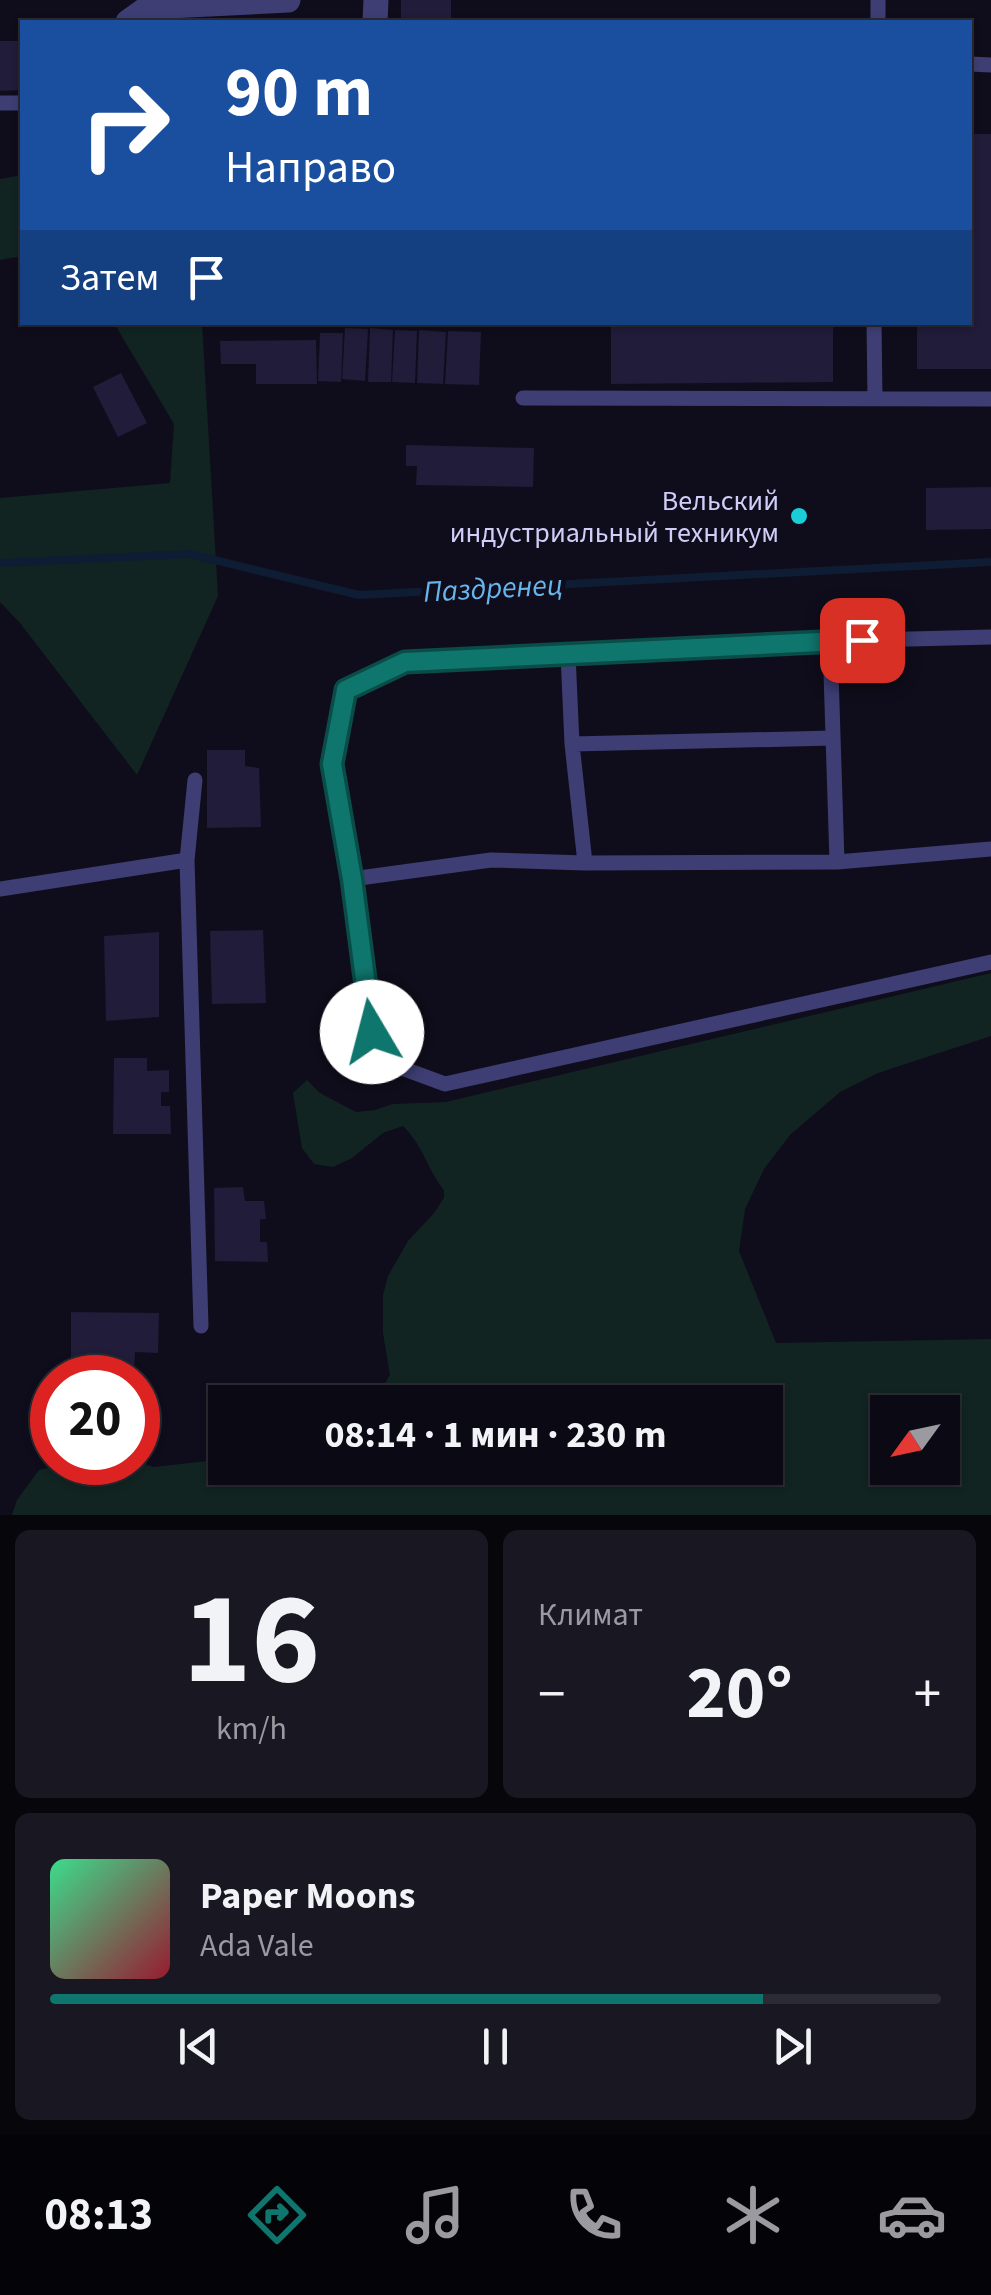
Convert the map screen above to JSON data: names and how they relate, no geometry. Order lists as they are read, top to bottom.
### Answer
{
  "water": ["Паздренец"],
  "places": ["Вельский индустриальный техникум"],
  "north": "bottom left",
  "page": {
    "turn": ["90 m", "Направо"],
    "then": "Затем",
    "limit": "20",
    "trip": "08:14 · 1 мин · 230 m",
    "tile": [
      ["16", "km/h"],
      "Климат"
    ],
    "heat": ["−", "20°", "+"],
    "song": ["Paper Moons", "Ada Vale"],
    "tabs": "08:13"
  }
}
